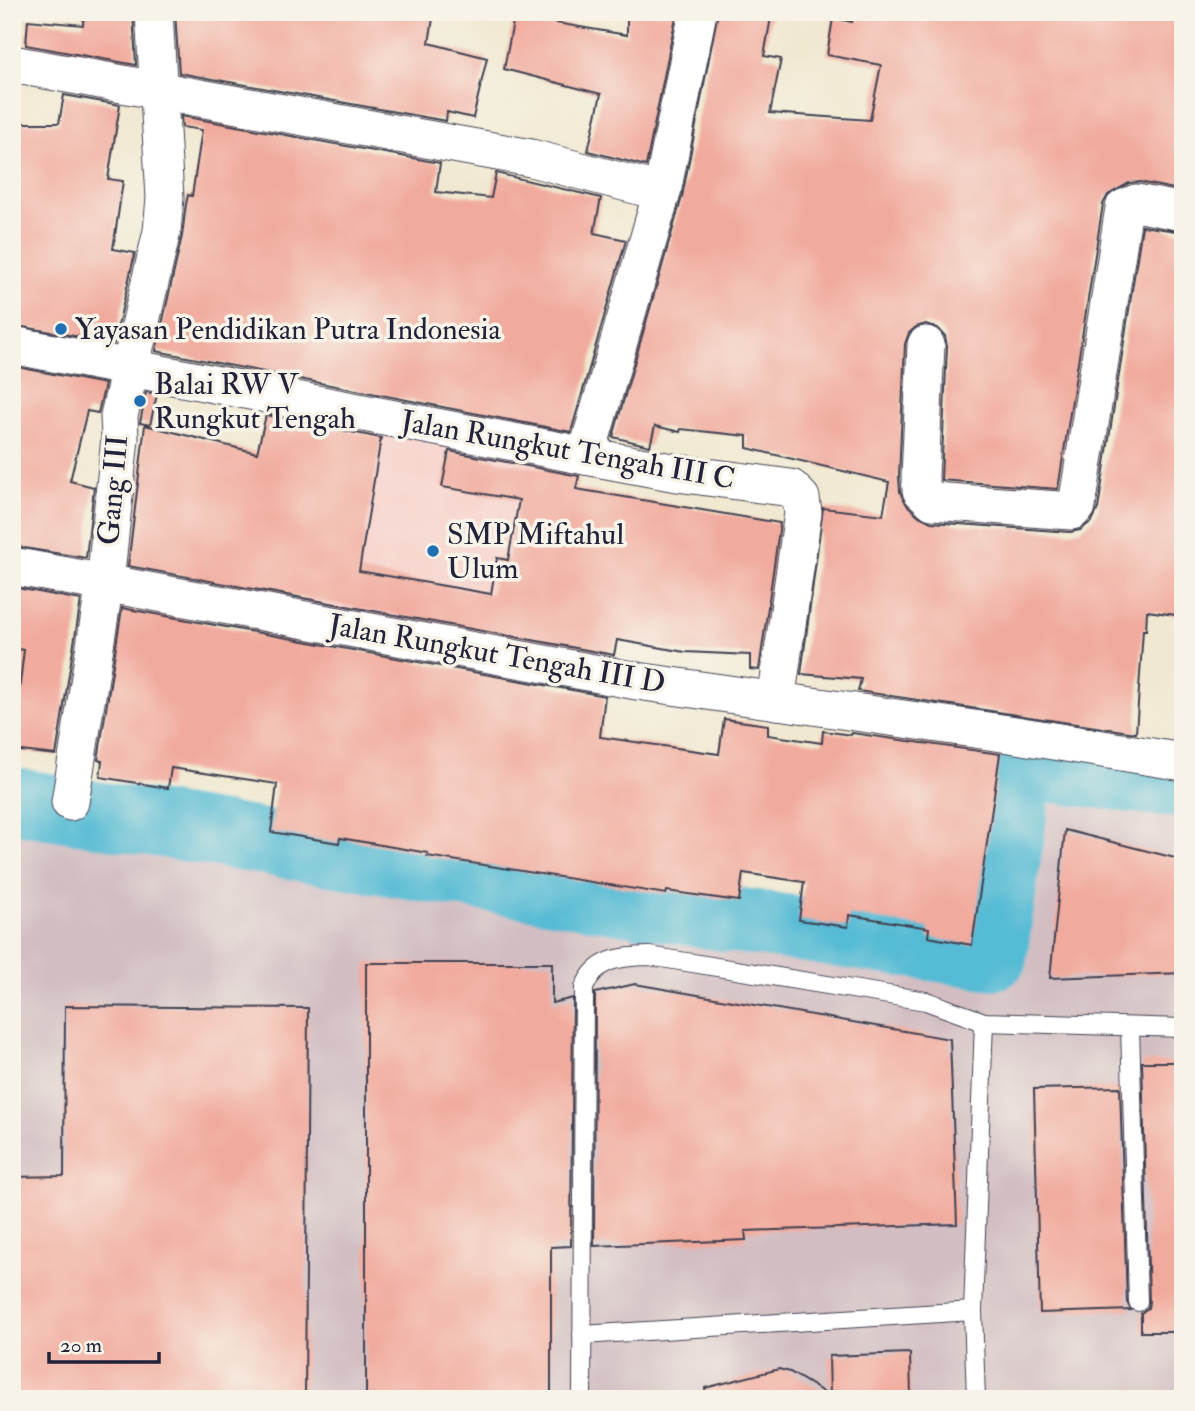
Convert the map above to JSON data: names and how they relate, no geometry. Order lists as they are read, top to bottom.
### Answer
{
  "streets": {
    "street": ["Jalan Rungkut Tengah III C", "Gang III", "Jalan Rungkut Tengah III D"]
  },
  "crossings": [
    ["Jalan Rungkut Tengah III C", "Gang III"],
    ["Jalan Rungkut Tengah III C", "Jalan Rungkut Tengah III D"],
    ["Gang III", "Jalan Rungkut Tengah III D"]
  ],
  "places": ["Yayasan Pendidikan Putra Indonesia", "Balai RW V Rungkut Tengah", "SMP Miftahul Ulum"],
  "scale_bar": "20 m"
}
